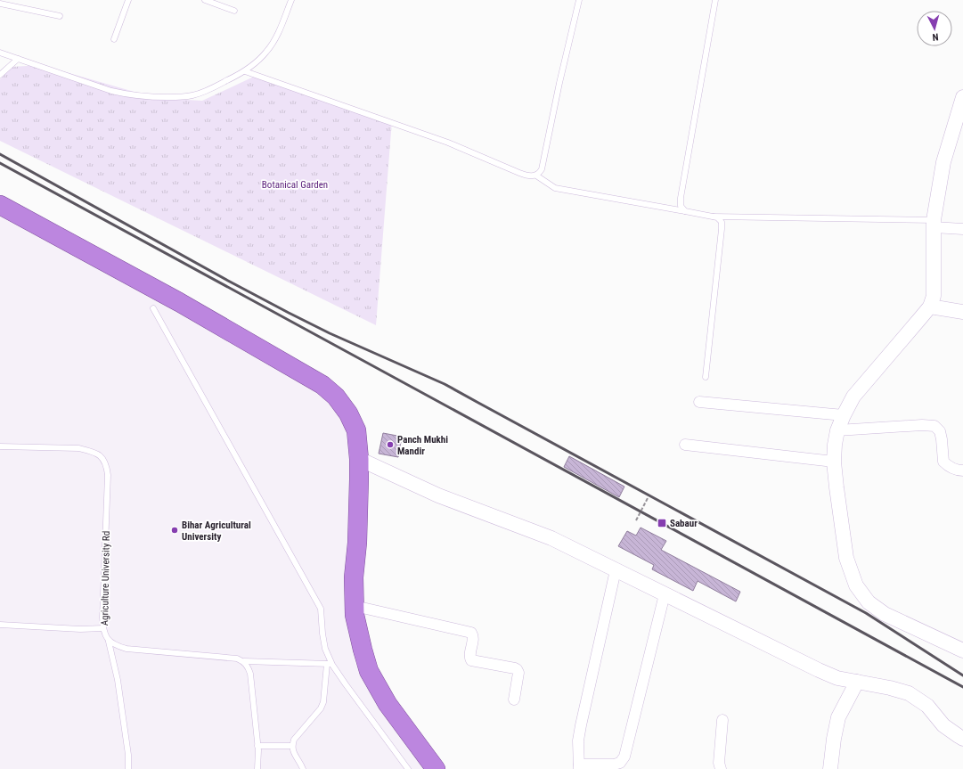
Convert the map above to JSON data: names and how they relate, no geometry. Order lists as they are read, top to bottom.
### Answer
{
  "streets": {
    "lane": ["Agriculture University Rd"]
  },
  "parks": ["Botanical Garden"],
  "places": {
    "other": ["Panch Mukhi Mandir", "Bihar Agricultural University"],
    "transit": ["Sabaur"]
  },
  "north": "bottom"
}
